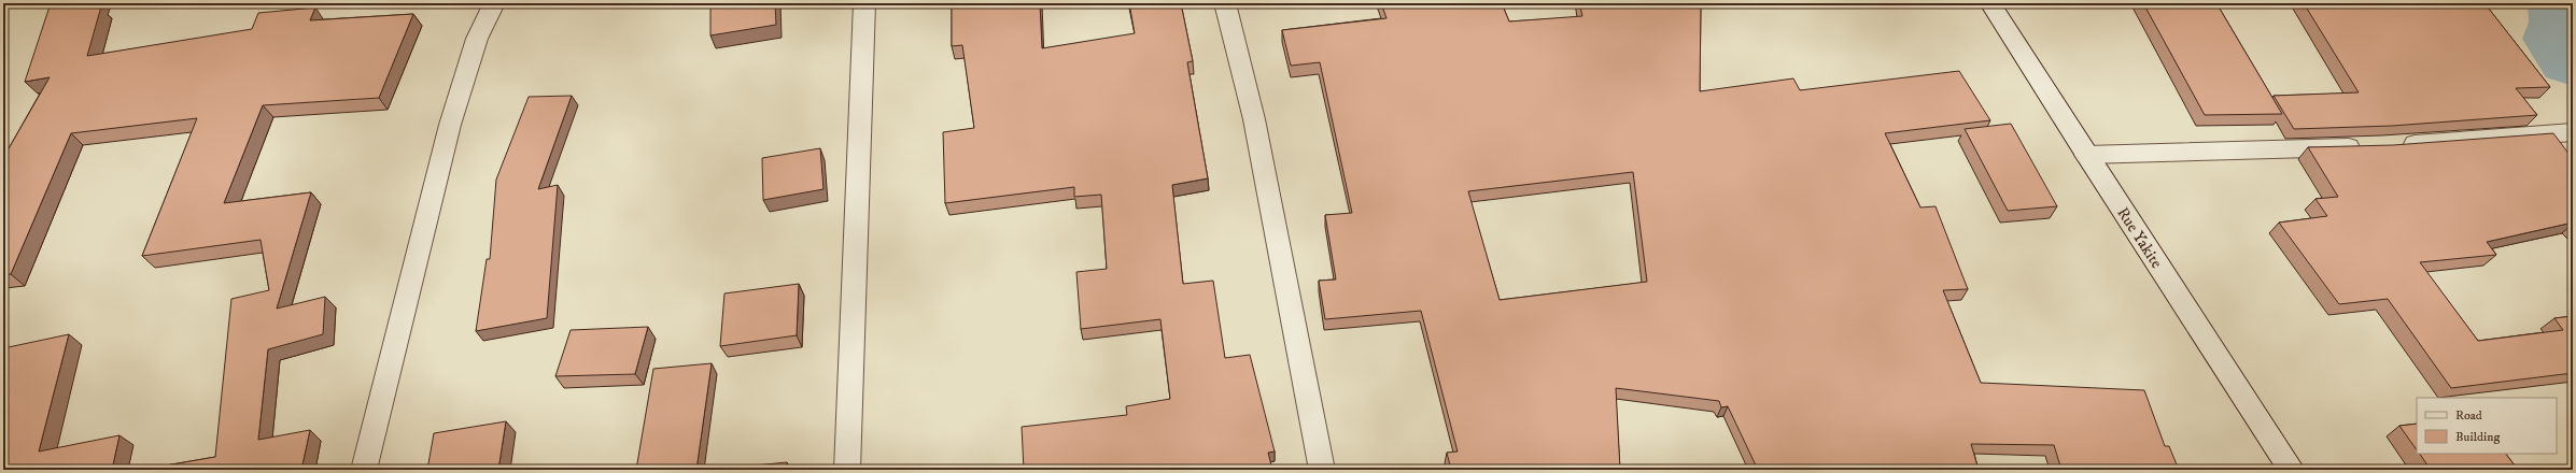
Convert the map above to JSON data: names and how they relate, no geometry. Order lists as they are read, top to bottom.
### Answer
{
  "streets": {
    "street": ["Rue Yakite"]
  },
  "legend": ["Road", "Building"]
}
